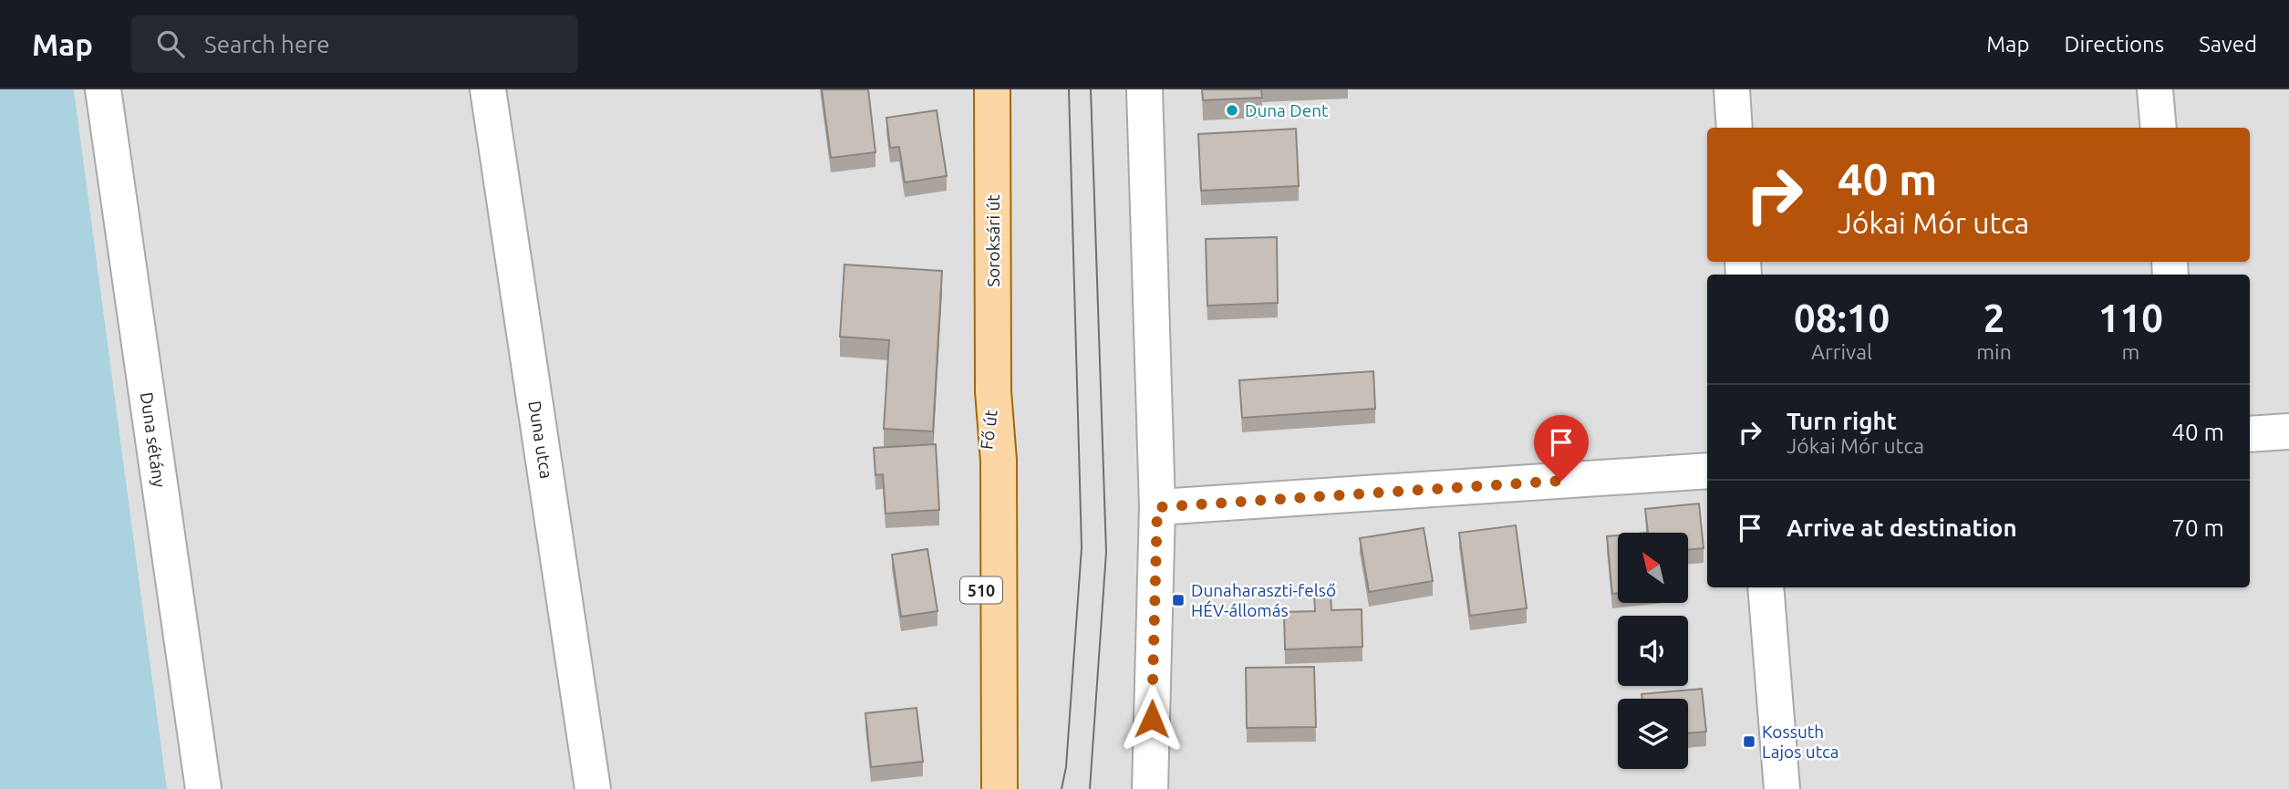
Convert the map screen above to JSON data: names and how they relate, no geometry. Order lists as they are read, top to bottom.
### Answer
{
  "streets": {
    "main road": ["Soroksári út", "Fő út", "510"],
    "street": ["Duna sétány", "Duna utca"]
  },
  "crossings": [
    ["Soroksári út", "Fő út"]
  ],
  "places": {
    "other": ["Duna Dent"],
    "transit": ["Dunaharaszti-felső HÉV-állomás", "Kossuth Lajos utca"]
  },
  "north": "top left",
  "page": {
    "header": "Map",
    "search": "Search here",
    "nav": ["Map", "Directions", "Saved"],
    "turn": ["40 m", "Jókai Mór utca"],
    "eta": [
      "08:10",
      "Arrival",
      "2",
      "min",
      "110",
      "m"
    ],
    "list": [
      {
        "name": "Turn right",
        "note": "Jókai Mór utca",
        "value": "40 m"
      },
      {
        "name": "Arrive at destination",
        "value": "70 m"
      }
    ]
  }
}
